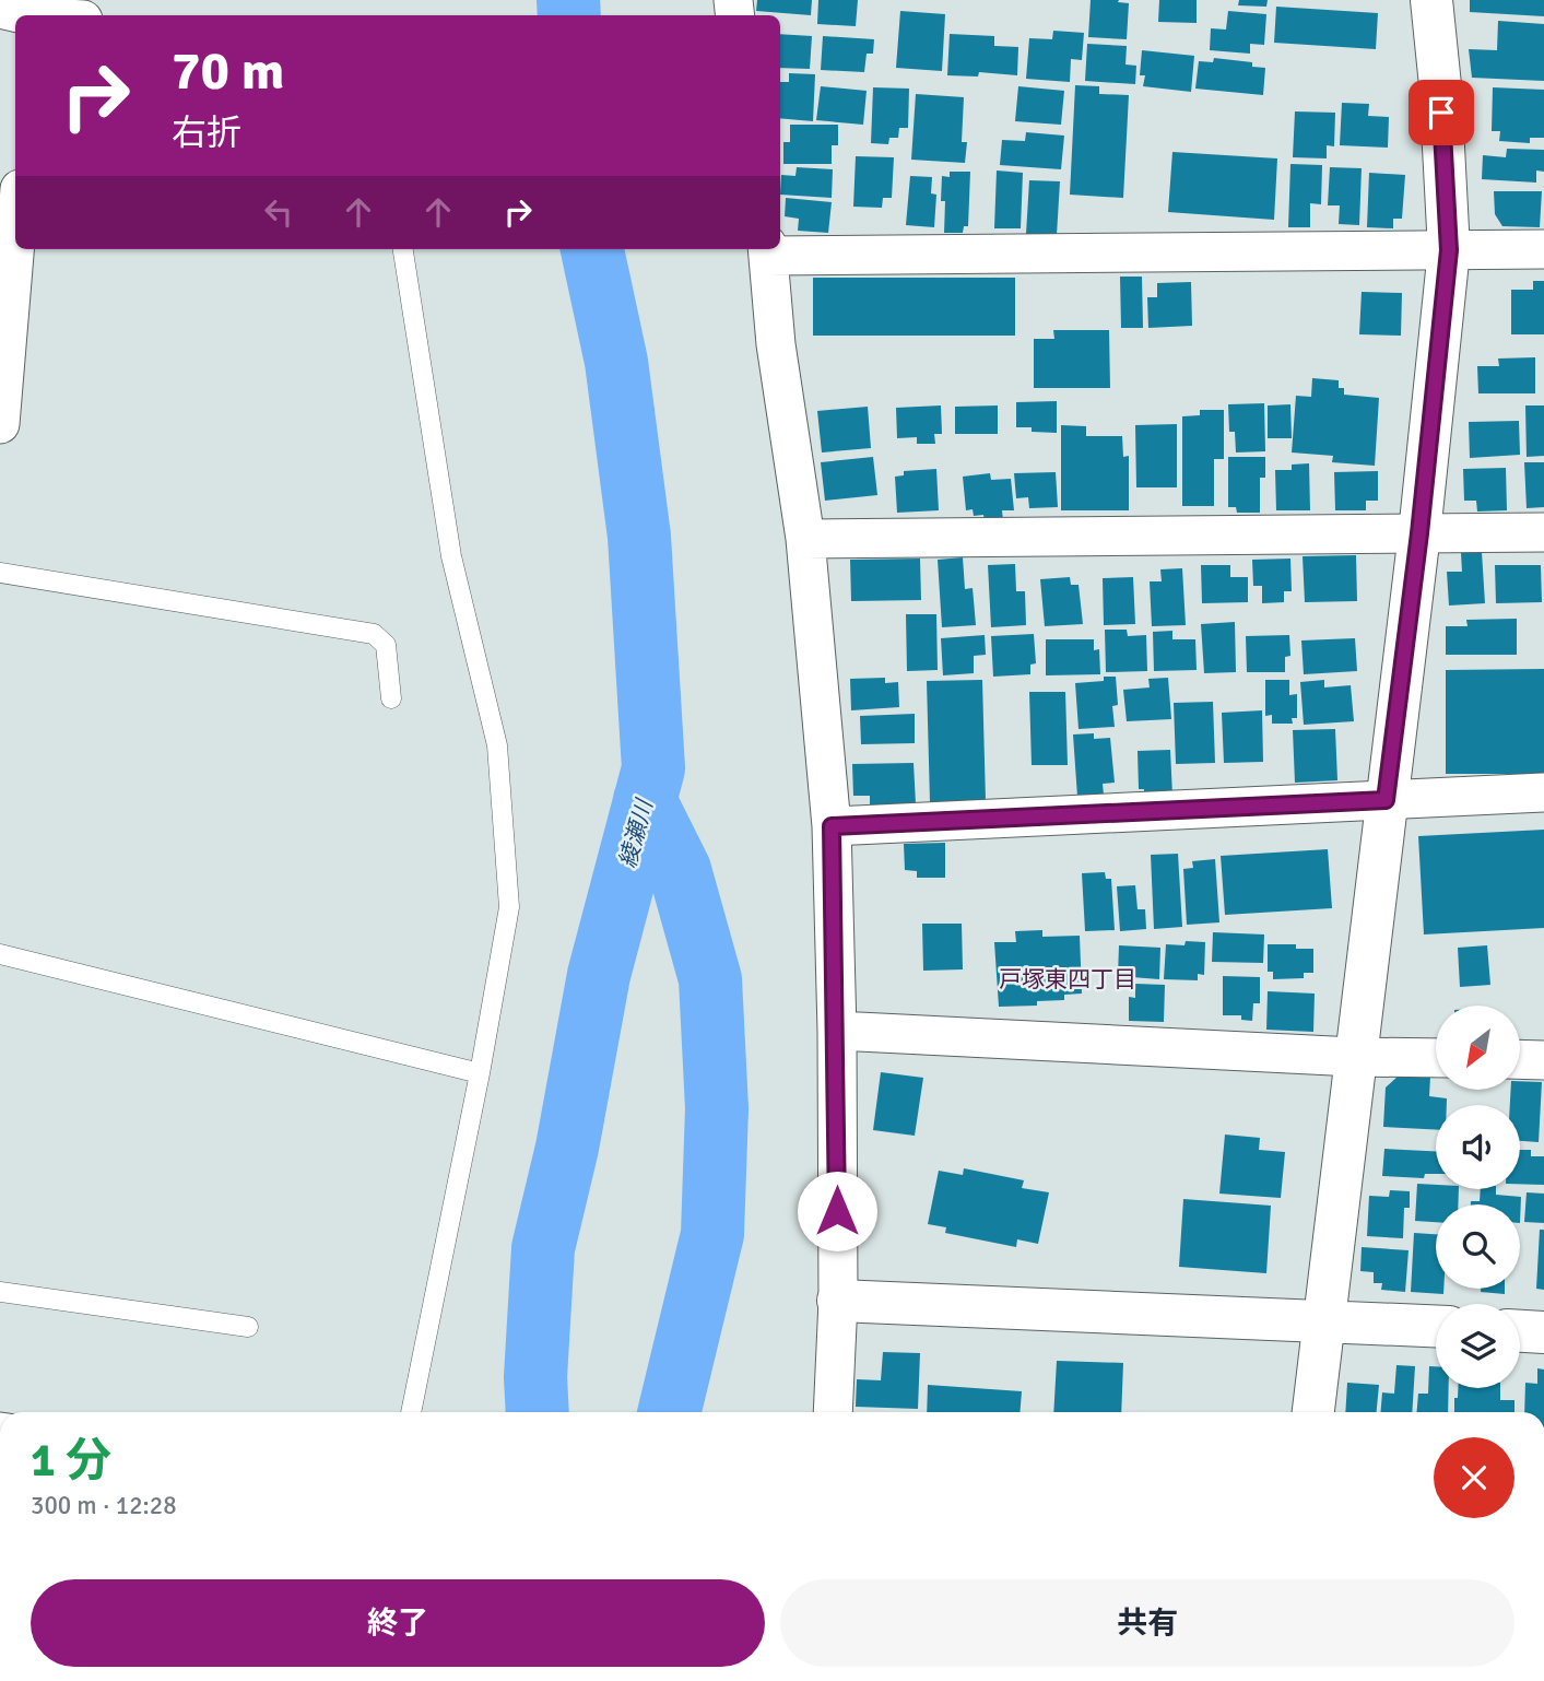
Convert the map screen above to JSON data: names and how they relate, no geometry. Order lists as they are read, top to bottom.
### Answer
{
  "districts": ["戸塚東四丁目"],
  "water": ["綾瀬川"],
  "north": "bottom left",
  "page": {
    "turn": ["70 m", "右折"],
    "heading": ["1 分", "300 m · 12:28"],
    "buttons": ["終了", "共有"]
  }
}
